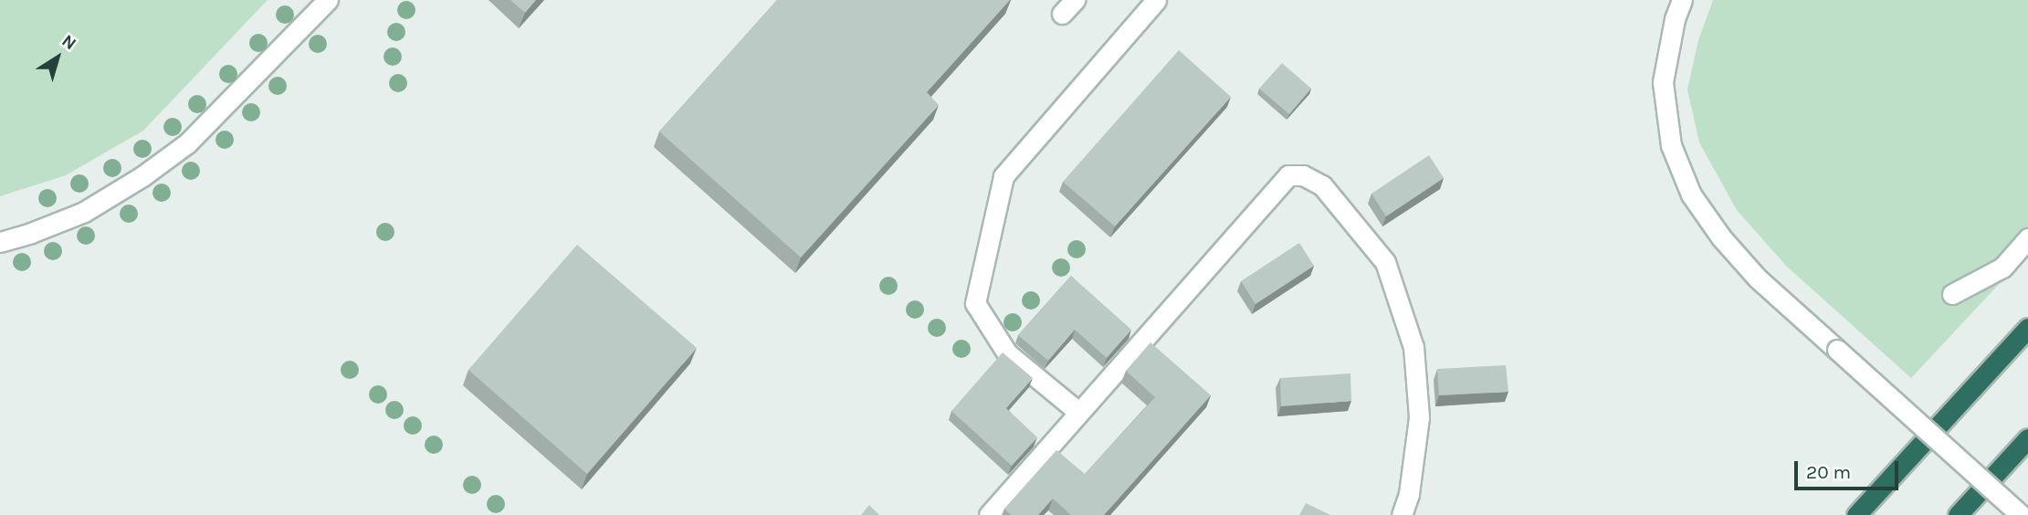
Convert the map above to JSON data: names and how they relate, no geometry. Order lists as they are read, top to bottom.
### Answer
{
  "scale_bar": "20 m",
  "north": "top right"
}
